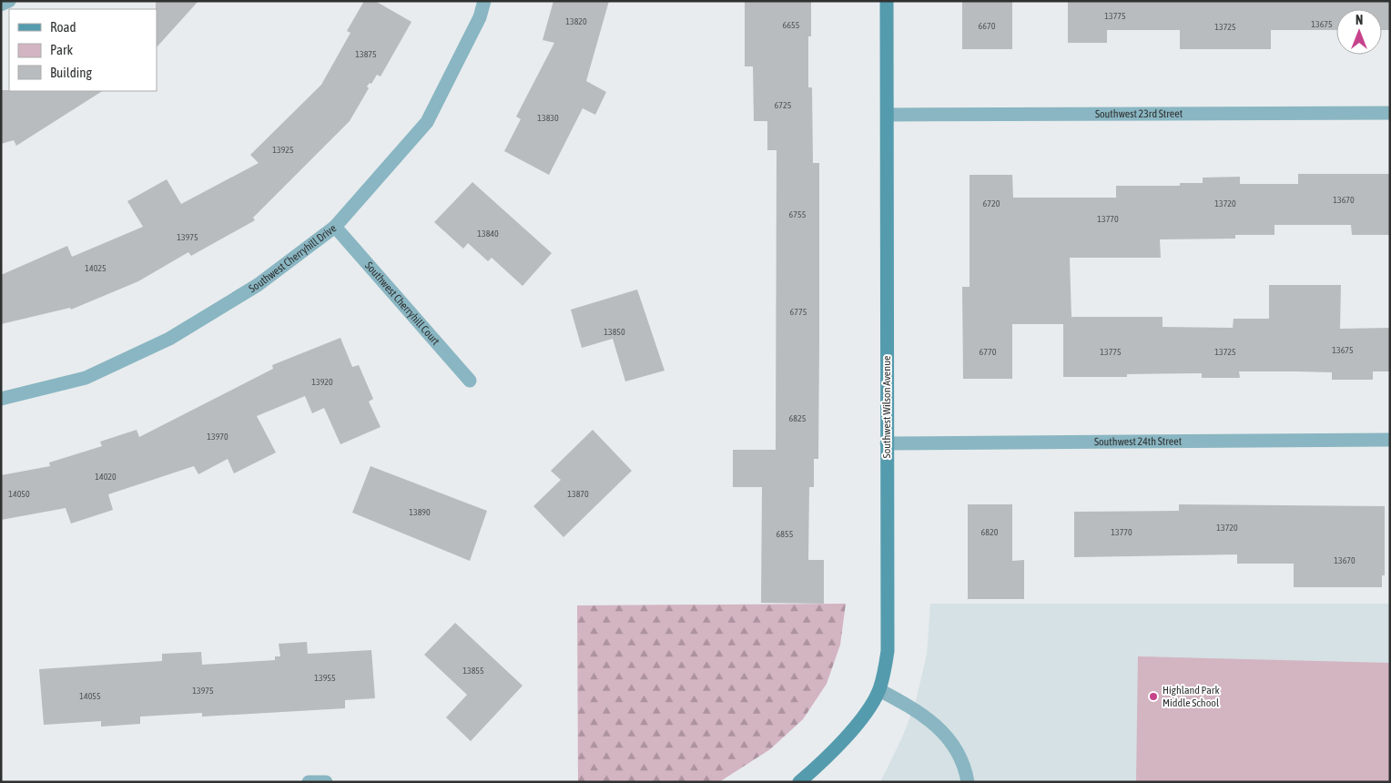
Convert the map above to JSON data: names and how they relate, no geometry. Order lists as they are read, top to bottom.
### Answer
{
  "streets": {
    "street": [
      "Southwest 23rd Street",
      "Southwest Cherryhill Drive",
      "Southwest Cherryhill Court",
      "Southwest Wilson Avenue",
      "Southwest 24th Street"
    ]
  },
  "crossings": [
    ["Southwest 23rd Street", "Southwest Wilson Avenue"],
    ["Southwest Cherryhill Drive", "Southwest Cherryhill Court"],
    ["Southwest Wilson Avenue", "Southwest 24th Street"]
  ],
  "places": ["Highland Park Middle School"],
  "house_numbers": [
    "13775",
    "13820",
    "13675",
    "6655",
    "6670",
    "13725",
    "13875",
    "6725",
    "13830",
    "13925",
    "13670",
    "6720",
    "13720",
    "6755",
    "13770",
    "13840",
    "13975",
    "14025",
    "6775",
    "13850",
    "13675",
    "6770",
    "13775",
    "13725",
    "13920",
    "6825",
    "13970",
    "14020",
    "14050",
    "13870",
    "13890",
    "13720",
    "6820",
    "13770",
    "6855",
    "13670",
    "13855",
    "13955",
    "13975",
    "14055"
  ],
  "legend": ["Road", "Park", "Building"],
  "north": "top"
}
